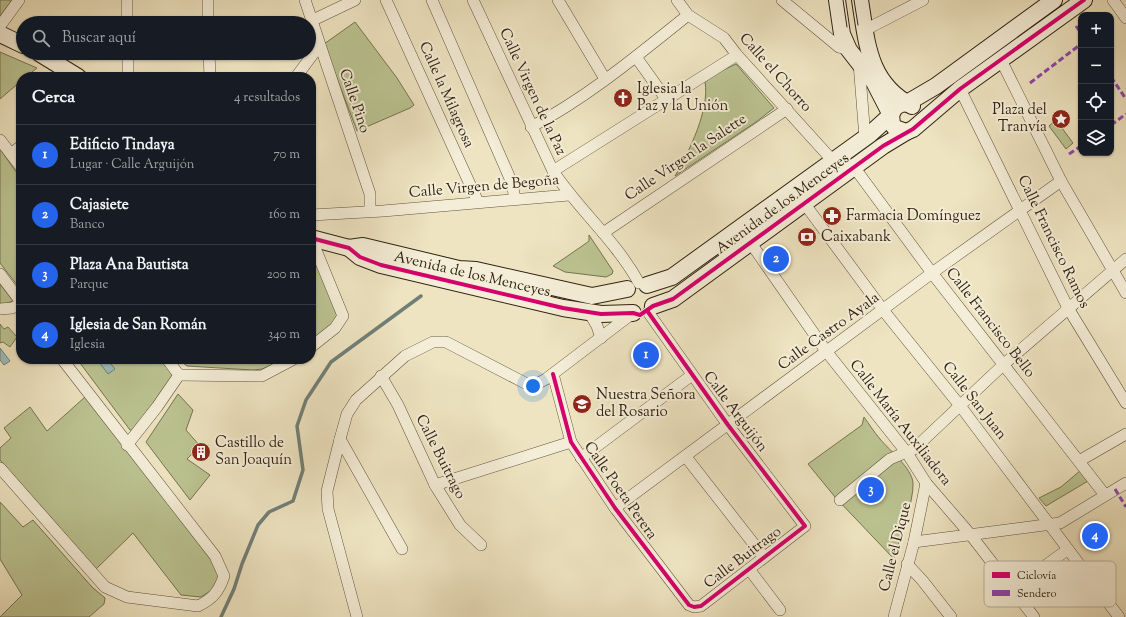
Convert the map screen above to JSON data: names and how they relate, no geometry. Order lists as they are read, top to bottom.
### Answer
{
  "streets": {
    "main road": ["Avenida de los Menceyes"],
    "street": [
      "Calle el Chorro",
      "Calle Virgen de la Paz",
      "Calle la Milagrosa",
      "Calle Pino",
      "Calle Virgen la Salette",
      "Calle Virgen de Begoña",
      "Calle Francisco Ramos",
      "Calle Francisco Bello",
      "Calle Castro Ayala",
      "Calle San Juan",
      "Calle Arguijón",
      "Calle María Auxiliadora",
      "Calle Buitrago",
      "Calle Poeta Perera",
      "Calle el Dique"
    ]
  },
  "crossings": [
    ["Calle el Chorro", "Calle Virgen la Salette"],
    ["Calle el Chorro", "Avenida de los Menceyes"],
    ["Calle Virgen de la Paz", "Calle Virgen de Begoña"],
    ["Calle la Milagrosa", "Calle Virgen de Begoña"],
    ["Calle Pino", "Calle Virgen de Begoña"],
    ["Calle Virgen la Salette", "Calle Virgen de Begoña"],
    ["Calle Virgen de Begoña", "Avenida de los Menceyes"],
    ["Calle Virgen de Begoña", "Calle Arguijón"],
    ["Avenida de los Menceyes", "Calle Francisco Ramos"],
    ["Avenida de los Menceyes", "Calle Francisco Bello"],
    ["Avenida de los Menceyes", "Calle San Juan"],
    ["Avenida de los Menceyes", "Calle Arguijón"],
    ["Avenida de los Menceyes", "Calle María Auxiliadora"],
    ["Calle Francisco Ramos", "Calle Castro Ayala"],
    ["Calle Francisco Bello", "Calle Castro Ayala"],
    ["Calle Castro Ayala", "Calle San Juan"],
    ["Calle Castro Ayala", "Calle Arguijón"],
    ["Calle Castro Ayala", "Calle María Auxiliadora"],
    ["Calle Castro Ayala", "Calle Poeta Perera"],
    ["Calle Arguijón", "Calle Buitrago"],
    ["Calle María Auxiliadora", "Calle el Dique"],
    ["Calle Buitrago", "Calle Poeta Perera"]
  ],
  "places": {
    "church": ["Iglesia la Paz y la Unión"],
    "place": ["Plaza del Tranvía"],
    "pharmacy": ["Farmacia Domínguez"],
    "bank": ["Caixabank"],
    "school or university": ["Nuestra Señora del Rosario"],
    "building": ["Castillo de San Joaquín"]
  },
  "legend": ["Ciclovía", "Sendero"],
  "page": {
    "map_buttons": ["+", "−"],
    "search": "Buscar aquí",
    "heading": ["Cerca", "4 resultados"],
    "list": [
      {
        "mark": "1",
        "name": "Edificio Tindaya",
        "note": "Lugar · Calle Arguijón",
        "value": "70 m"
      },
      {
        "mark": "2",
        "name": "Cajasiete",
        "note": "Banco",
        "value": "160 m"
      },
      {
        "mark": "3",
        "name": "Plaza Ana Bautista",
        "note": "Parque",
        "value": "200 m"
      },
      {
        "mark": "4",
        "name": "Iglesia de San Román",
        "note": "Iglesia",
        "value": "340 m"
      }
    ],
    "pins": [
      "2",
      "1",
      "3",
      "4"
    ]
  }
}
